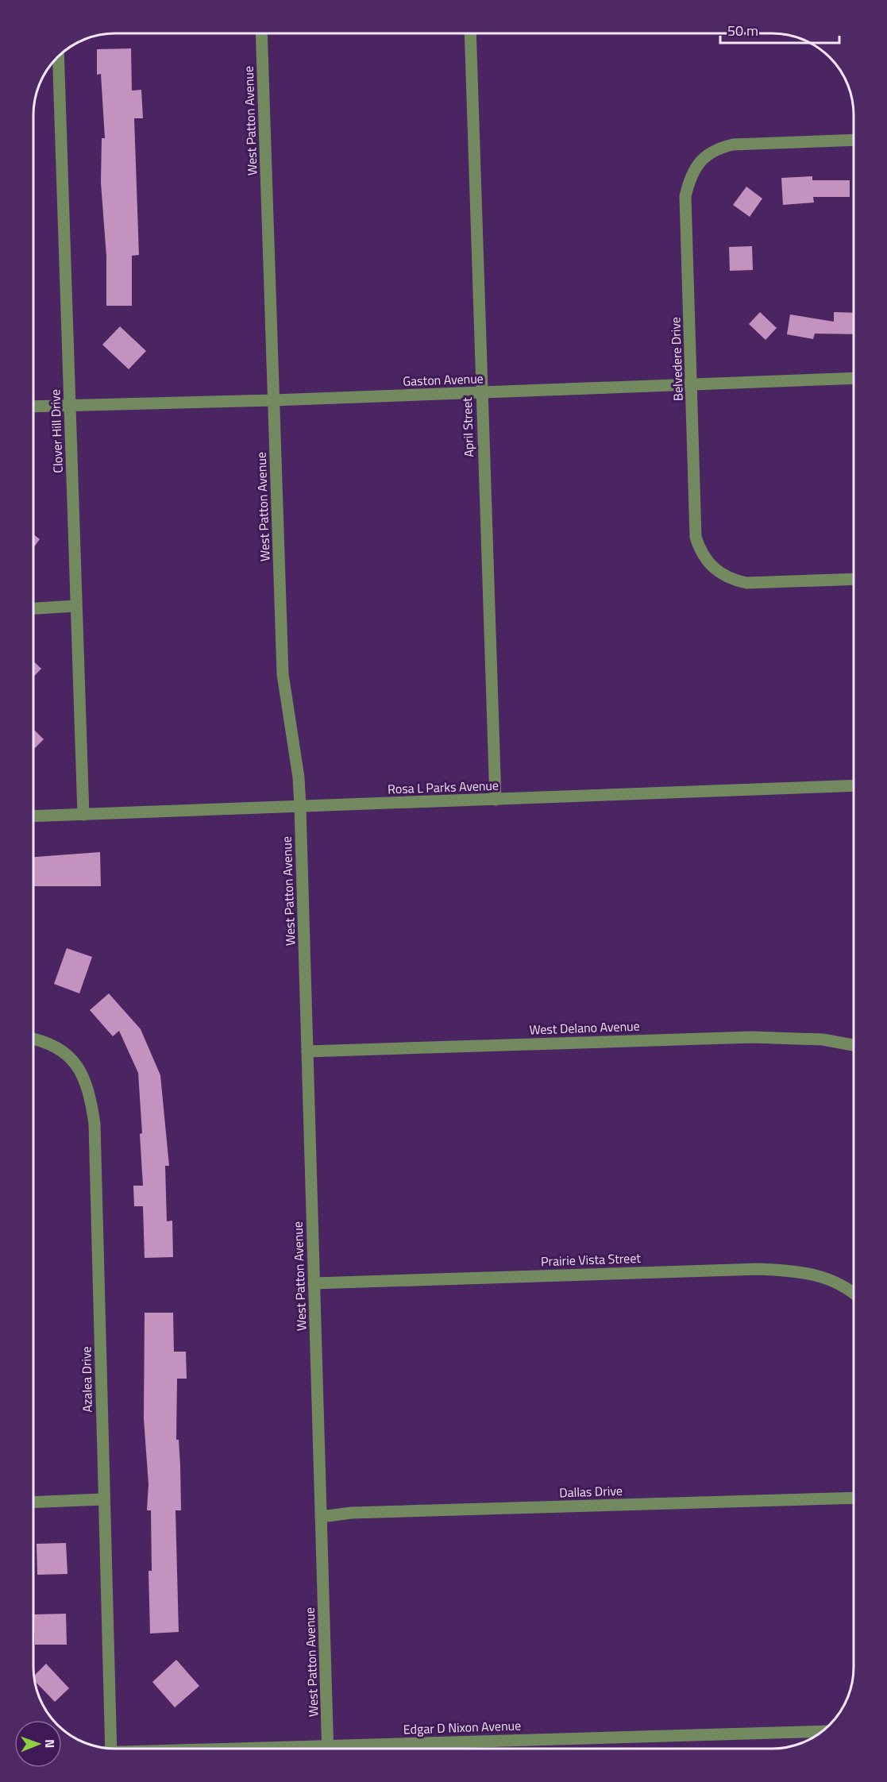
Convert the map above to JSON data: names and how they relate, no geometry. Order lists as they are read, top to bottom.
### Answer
{
  "streets": {
    "street": [
      "West Patton Avenue",
      "Belvedere Drive",
      "Gaston Avenue",
      "April Street",
      "Clover Hill Drive",
      "Rosa L Parks Avenue",
      "West Delano Avenue",
      "Prairie Vista Street",
      "Azalea Drive",
      "Dallas Drive",
      "Edgar D Nixon Avenue"
    ]
  },
  "crossings": [
    ["West Patton Avenue", "Gaston Avenue"],
    ["West Patton Avenue", "Rosa L Parks Avenue"],
    ["West Patton Avenue", "West Delano Avenue"],
    ["West Patton Avenue", "Prairie Vista Street"],
    ["West Patton Avenue", "Dallas Drive"],
    ["Belvedere Drive", "Gaston Avenue"],
    ["Gaston Avenue", "April Street"],
    ["Gaston Avenue", "Clover Hill Drive"],
    ["April Street", "Rosa L Parks Avenue"],
    ["Clover Hill Drive", "Rosa L Parks Avenue"]
  ],
  "scale_bar": "50 m",
  "north": "right"
}
